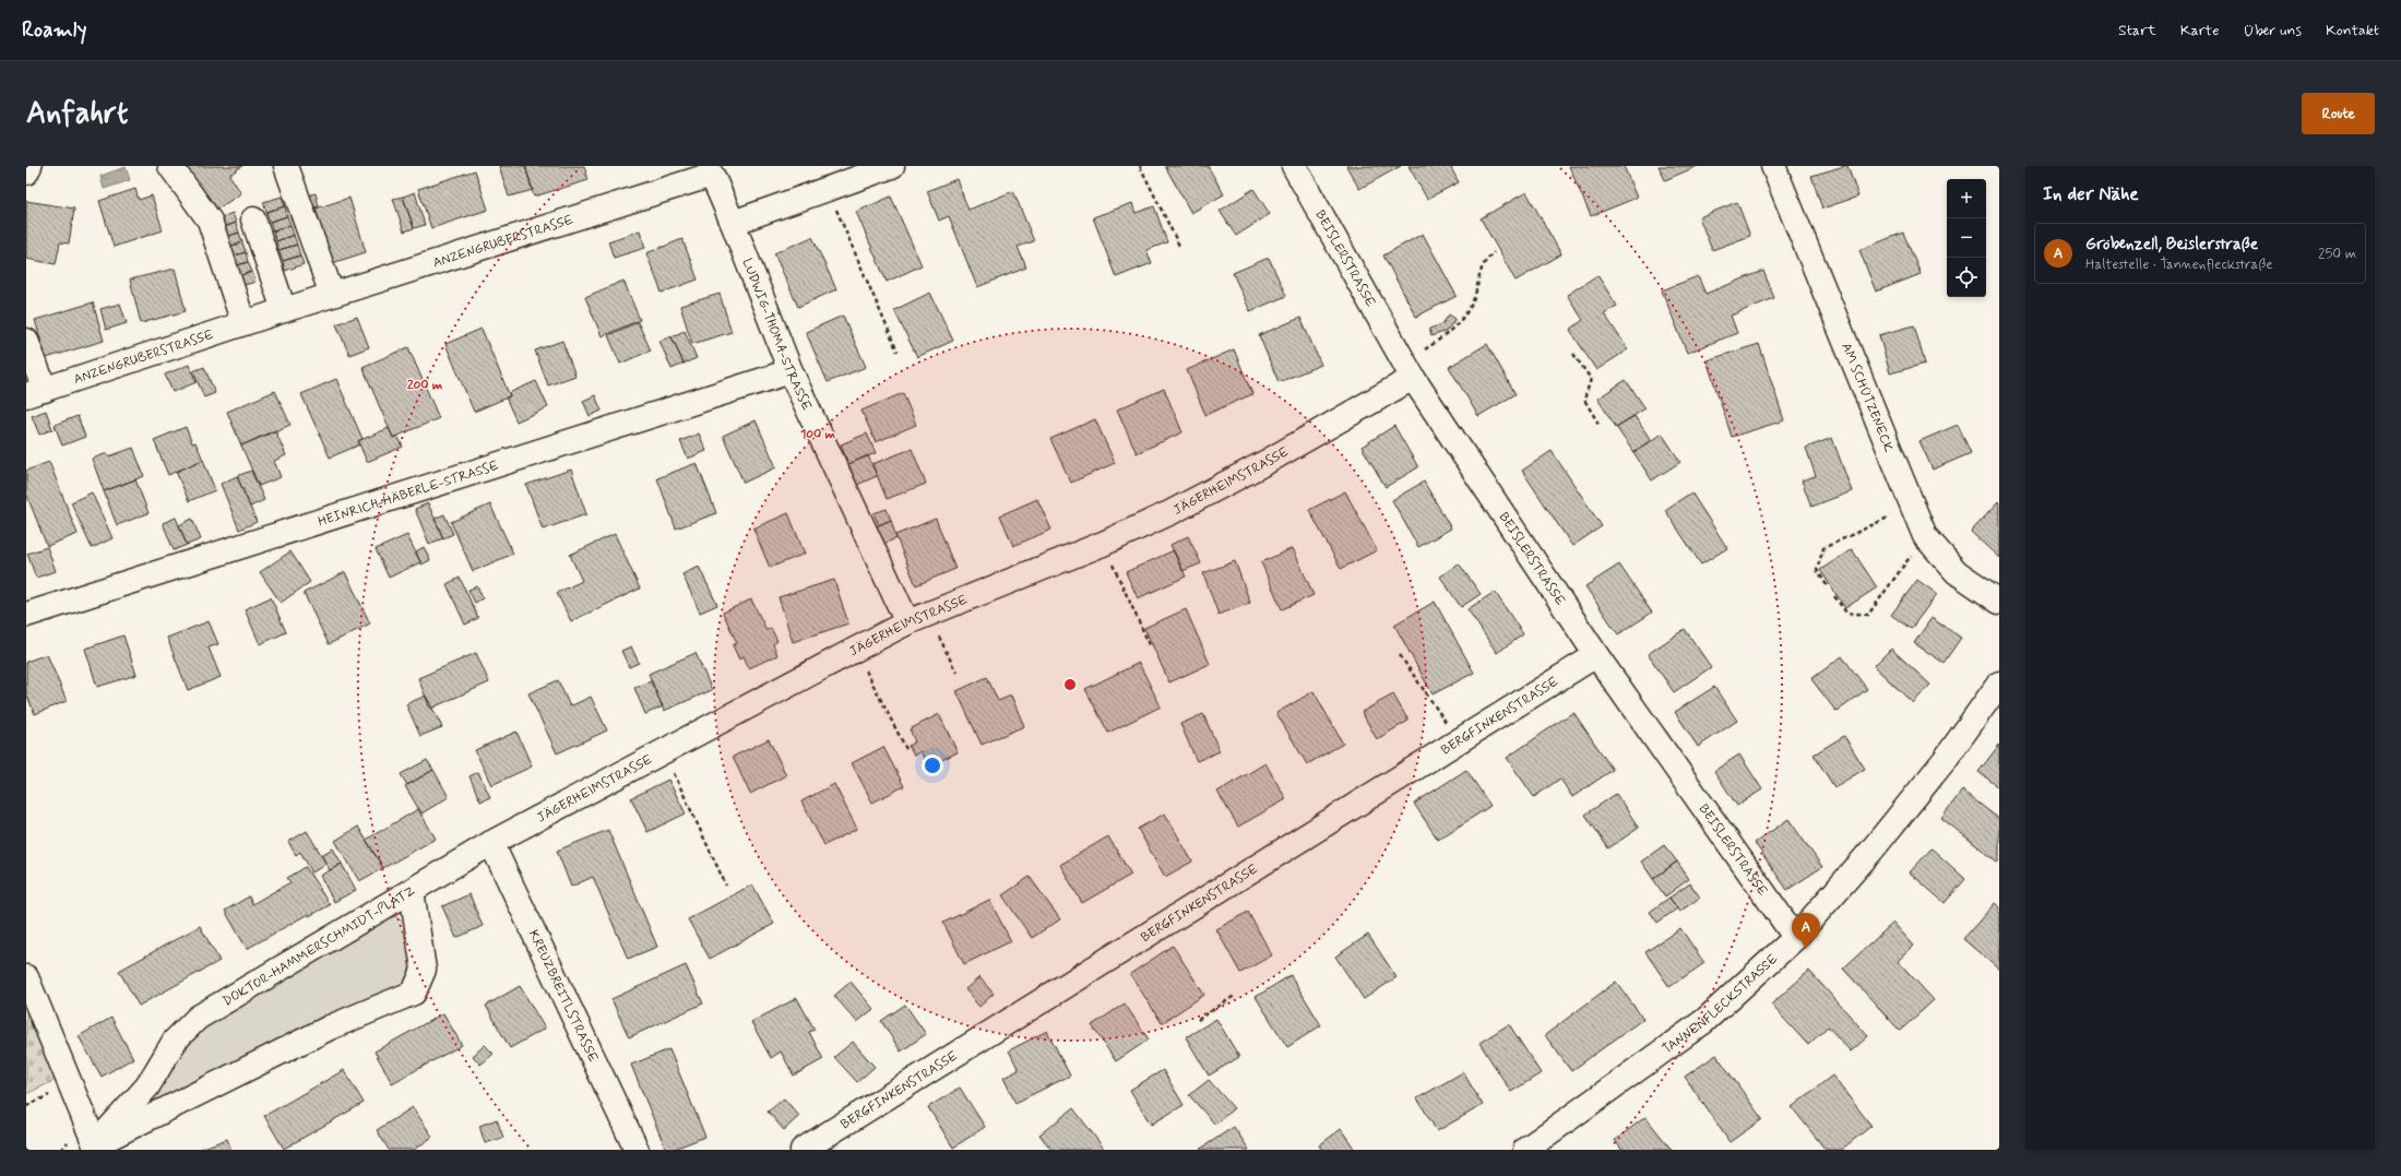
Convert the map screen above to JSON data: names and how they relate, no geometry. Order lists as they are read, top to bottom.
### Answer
{
  "streets": {
    "street": [
      "ANZENGRUBERSTRASSE",
      "BEISLERSTRASSE",
      "LUDWIG-THOMA-STRASSE",
      "AM SCHÜTZENECK",
      "JÄGERHEIMSTRASSE",
      "HEINRICH-HÄBERLE-STRASSE",
      "BERGFINKENSTRASSE",
      "DOKTOR-HAMMERSCHMIDT-PLATZ",
      "KREUZBREITLSTRASSE",
      "TANNENFLECKSTRASSE"
    ]
  },
  "crossings": [
    ["ANZENGRUBERSTRASSE", "LUDWIG-THOMA-STRASSE"],
    ["BEISLERSTRASSE", "JÄGERHEIMSTRASSE"],
    ["BEISLERSTRASSE", "BERGFINKENSTRASSE"],
    ["BEISLERSTRASSE", "TANNENFLECKSTRASSE"],
    ["LUDWIG-THOMA-STRASSE", "JÄGERHEIMSTRASSE"],
    ["LUDWIG-THOMA-STRASSE", "HEINRICH-HÄBERLE-STRASSE"],
    ["JÄGERHEIMSTRASSE", "DOKTOR-HAMMERSCHMIDT-PLATZ"],
    ["JÄGERHEIMSTRASSE", "KREUZBREITLSTRASSE"]
  ],
  "page": {
    "header": "Roamly",
    "nav": [
      "Start",
      "Karte",
      "Über uns",
      "Kontakt"
    ],
    "buttons": "Route",
    "title": "Anfahrt",
    "heading": "In der Nähe",
    "map_buttons": ["+", "−"],
    "list": [
      {
        "mark": "A",
        "name": "Gröbenzell, Beislerstraße",
        "note": "Haltestelle · Tannenfleckstraße",
        "value": "250 m"
      }
    ],
    "pins": "A"
  },
  "rings": ["200 m", "100 m"]
}
